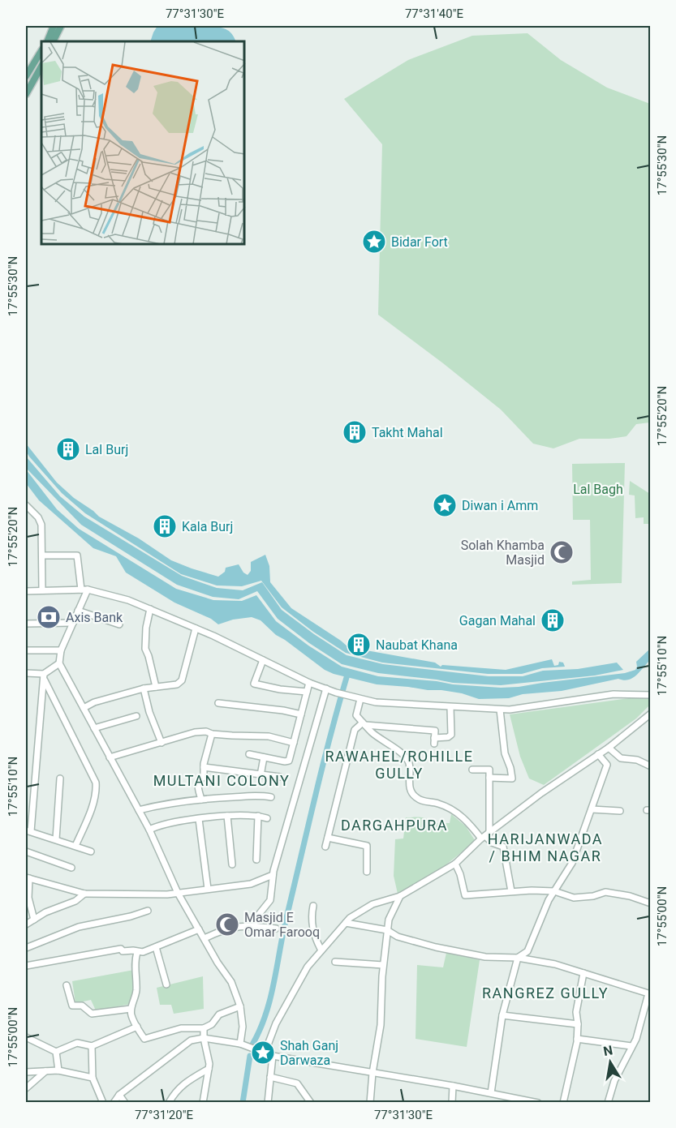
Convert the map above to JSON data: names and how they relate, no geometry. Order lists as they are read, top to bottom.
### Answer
{
  "districts": [
    "RAWAHEL/ROHILLE GULLY",
    "MULTANI COLONY",
    "DARGAHPURA",
    "HARIJANWADA / BHIM NAGAR",
    "RANGREZ GULLY"
  ],
  "parks": ["Lal Bagh"],
  "places": {
    "place": ["Bidar Fort", "Diwan i Amm", "Shah Ganj Darwaza"],
    "building": [
      "Takht Mahal",
      "Lal Burj",
      "Kala Burj",
      "Gagan Mahal",
      "Naubat Khana"
    ],
    "mosque": ["Solah Khamba Masjid", "Masjid E Omar Farooq"],
    "bank": ["Axis Bank"]
  },
  "north": "top",
  "coordinates": [
    "77°31'30\"E",
    "77°31'40\"E",
    "17°55'30\"N",
    "17°55'20\"N",
    "17°55'10\"N",
    "17°55'00\"N",
    "77°31'20\"E"
  ]
}
